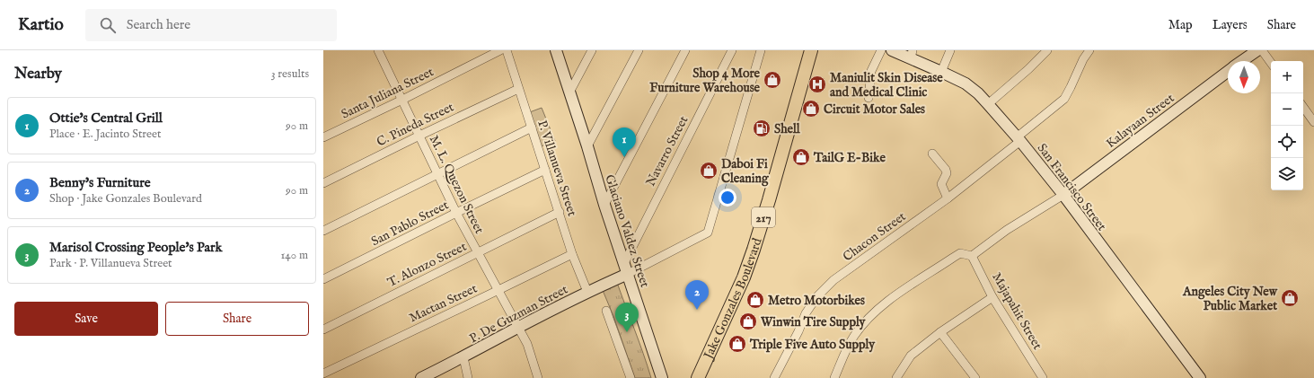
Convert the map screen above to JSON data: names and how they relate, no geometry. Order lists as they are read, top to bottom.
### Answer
{
  "streets": {
    "main road": ["217", "Jake Gonzales Boulevard"],
    "street": [
      "Santa Juliana Street",
      "Kalayaan Street",
      "C. Pineda Street",
      "Navarro Street",
      "P. Villanueva Street",
      "M. L. Quezon Street",
      "San Francisco Street",
      "San Pablo Street",
      "Glaciano Valdez Street",
      "Chacon Street",
      "T. Alonzo Street",
      "Mactan Street",
      "Majapahit Street",
      "P. De Guzman Street"
    ]
  },
  "crossings": [
    ["Santa Juliana Street", "M. L. Quezon Street"],
    ["Kalayaan Street", "San Francisco Street"],
    ["C. Pineda Street", "P. Villanueva Street"],
    ["C. Pineda Street", "M. L. Quezon Street"],
    ["Navarro Street", "Glaciano Valdez Street"],
    ["P. Villanueva Street", "San Pablo Street"],
    ["P. Villanueva Street", "T. Alonzo Street"],
    ["P. Villanueva Street", "Mactan Street"],
    ["P. Villanueva Street", "P. De Guzman Street"],
    ["M. L. Quezon Street", "San Pablo Street"],
    ["M. L. Quezon Street", "T. Alonzo Street"],
    ["M. L. Quezon Street", "Mactan Street"],
    ["M. L. Quezon Street", "P. De Guzman Street"],
    ["San Francisco Street", "Chacon Street"],
    ["Glaciano Valdez Street", "P. De Guzman Street"]
  ],
  "places": {
    "shop": [
      "Shop 4 More Furniture Warehouse",
      "Circuit Motor Sales",
      "TailG E-Bike",
      "Daboi Fi Cleaning",
      "Angeles City New Public Market",
      "Metro Motorbikes",
      "Winwin Tire Supply",
      "Triple Five Auto Supply"
    ],
    "hospital": ["Maniulit Skin Disease and Medical Clinic"],
    "fuel station": ["Shell"]
  },
  "north": "bottom",
  "page": {
    "header": "Kartio",
    "search": "Search here",
    "nav": ["Map", "Layers", "Share"],
    "heading": ["Nearby", "3 results"],
    "map_buttons": ["+", "−"],
    "list": [
      {
        "mark": "1",
        "name": "Ottie's Central Grill",
        "note": "Place · E. Jacinto Street",
        "value": "90 m"
      },
      {
        "mark": "2",
        "name": "Benny's Furniture",
        "note": "Shop · Jake Gonzales Boulevard",
        "value": "90 m"
      },
      {
        "mark": "3",
        "name": "Marisol Crossing People's Park",
        "note": "Park · P. Villanueva Street",
        "value": "140 m"
      }
    ],
    "pins": ["1", "2", "3"],
    "buttons": ["Save", "Share"]
  }
}
